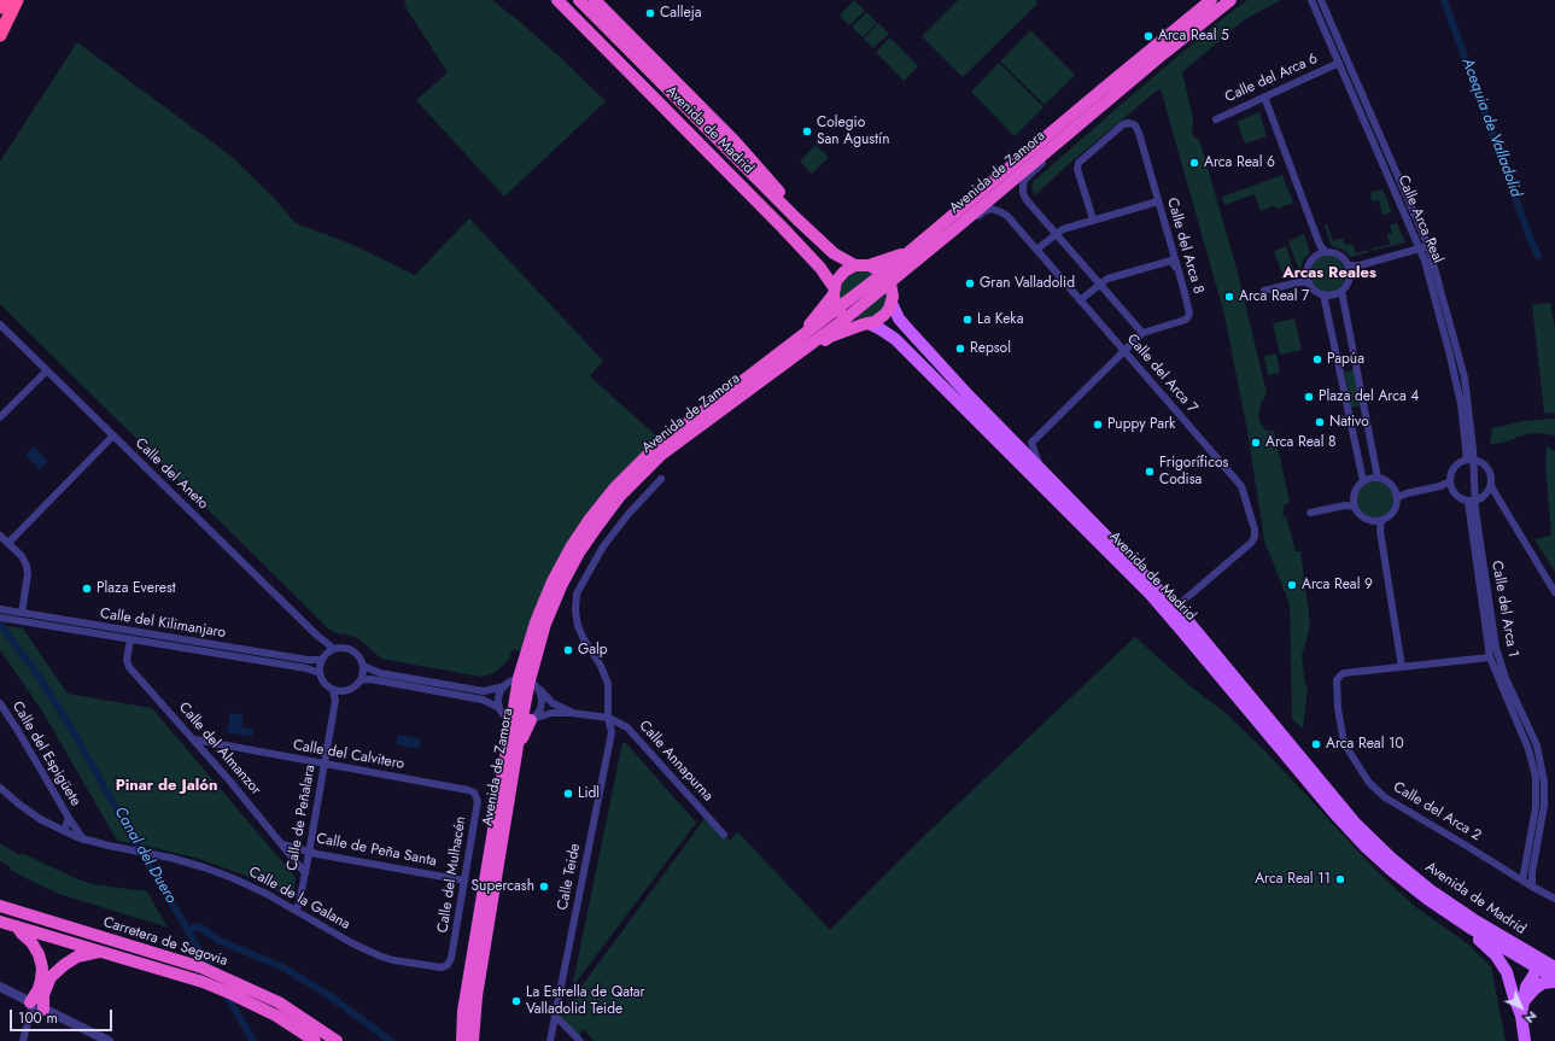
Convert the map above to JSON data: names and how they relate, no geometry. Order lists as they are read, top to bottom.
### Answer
{
  "streets": {
    "highway": ["Avenida de Madrid", "Avenida de Zamora", "Carretera de Segovia"],
    "street": [
      "Calle del Arca 6",
      "Calle Arca Real",
      "Calle del Arca 8",
      "Calle del Arca 7",
      "Calle del Aneto",
      "Calle del Arca 1",
      "Calle del Kilimanjaro",
      "Calle del Almanzor",
      "Calle del Espigüete",
      "Calle del Calvitero",
      "Calle Annapurna",
      "Calle del Arca 2",
      "Calle de Peñalara",
      "Calle de Peña Santa",
      "Calle del Mulhacén",
      "Calle Teide",
      "Calle de la Galana"
    ]
  },
  "crossings": [
    ["Calle del Arca 6", "Calle Arca Real"],
    ["Avenida de Zamora", "Calle del Arca 7"],
    ["Avenida de Zamora", "Calle Annapurna"],
    ["Calle Arca Real", "Calle del Arca 1"],
    ["Calle del Arca 8", "Calle del Arca 7"],
    ["Calle del Aneto", "Calle del Kilimanjaro"],
    ["Calle del Aneto", "Calle de Peñalara"],
    ["Calle del Arca 1", "Calle del Arca 2"],
    ["Calle del Kilimanjaro", "Calle del Almanzor"],
    ["Calle del Kilimanjaro", "Calle de Peñalara"],
    ["Calle del Almanzor", "Calle del Calvitero"],
    ["Calle del Almanzor", "Calle de Peñalara"],
    ["Calle del Almanzor", "Calle de Peña Santa"],
    ["Calle del Espigüete", "Calle de la Galana"],
    ["Calle del Calvitero", "Calle de Peñalara"],
    ["Calle del Calvitero", "Calle del Mulhacén"],
    ["Calle Annapurna", "Calle Teide"],
    ["Calle de Peñalara", "Calle de Peña Santa"],
    ["Calle de Peñalara", "Calle de la Galana"],
    ["Calle de Peña Santa", "Calle del Mulhacén"],
    ["Calle del Mulhacén", "Calle de la Galana"]
  ],
  "districts": ["Arcas Reales", "Pinar de Jalón"],
  "water": ["Acequia de Valladolid", "Canal del Duero"],
  "places": [
    "Calleja",
    "Arca Real 5",
    "Colegio San Agustín",
    "Arca Real 6",
    "Gran Valladolid",
    "Arca Real 7",
    "La Keka",
    "Repsol",
    "Papúa",
    "Plaza del Arca 4",
    "Nativo",
    "Puppy Park",
    "Arca Real 8",
    "Frigoríficos Codisa",
    "Arca Real 9",
    "Plaza Everest",
    "Galp",
    "Arca Real 10",
    "Lidl",
    "Arca Real 11",
    "Supercash",
    "La Estrella de Qatar Valladolid Teide"
  ],
  "scale_bar": "100 m",
  "north": "bottom right"
}
